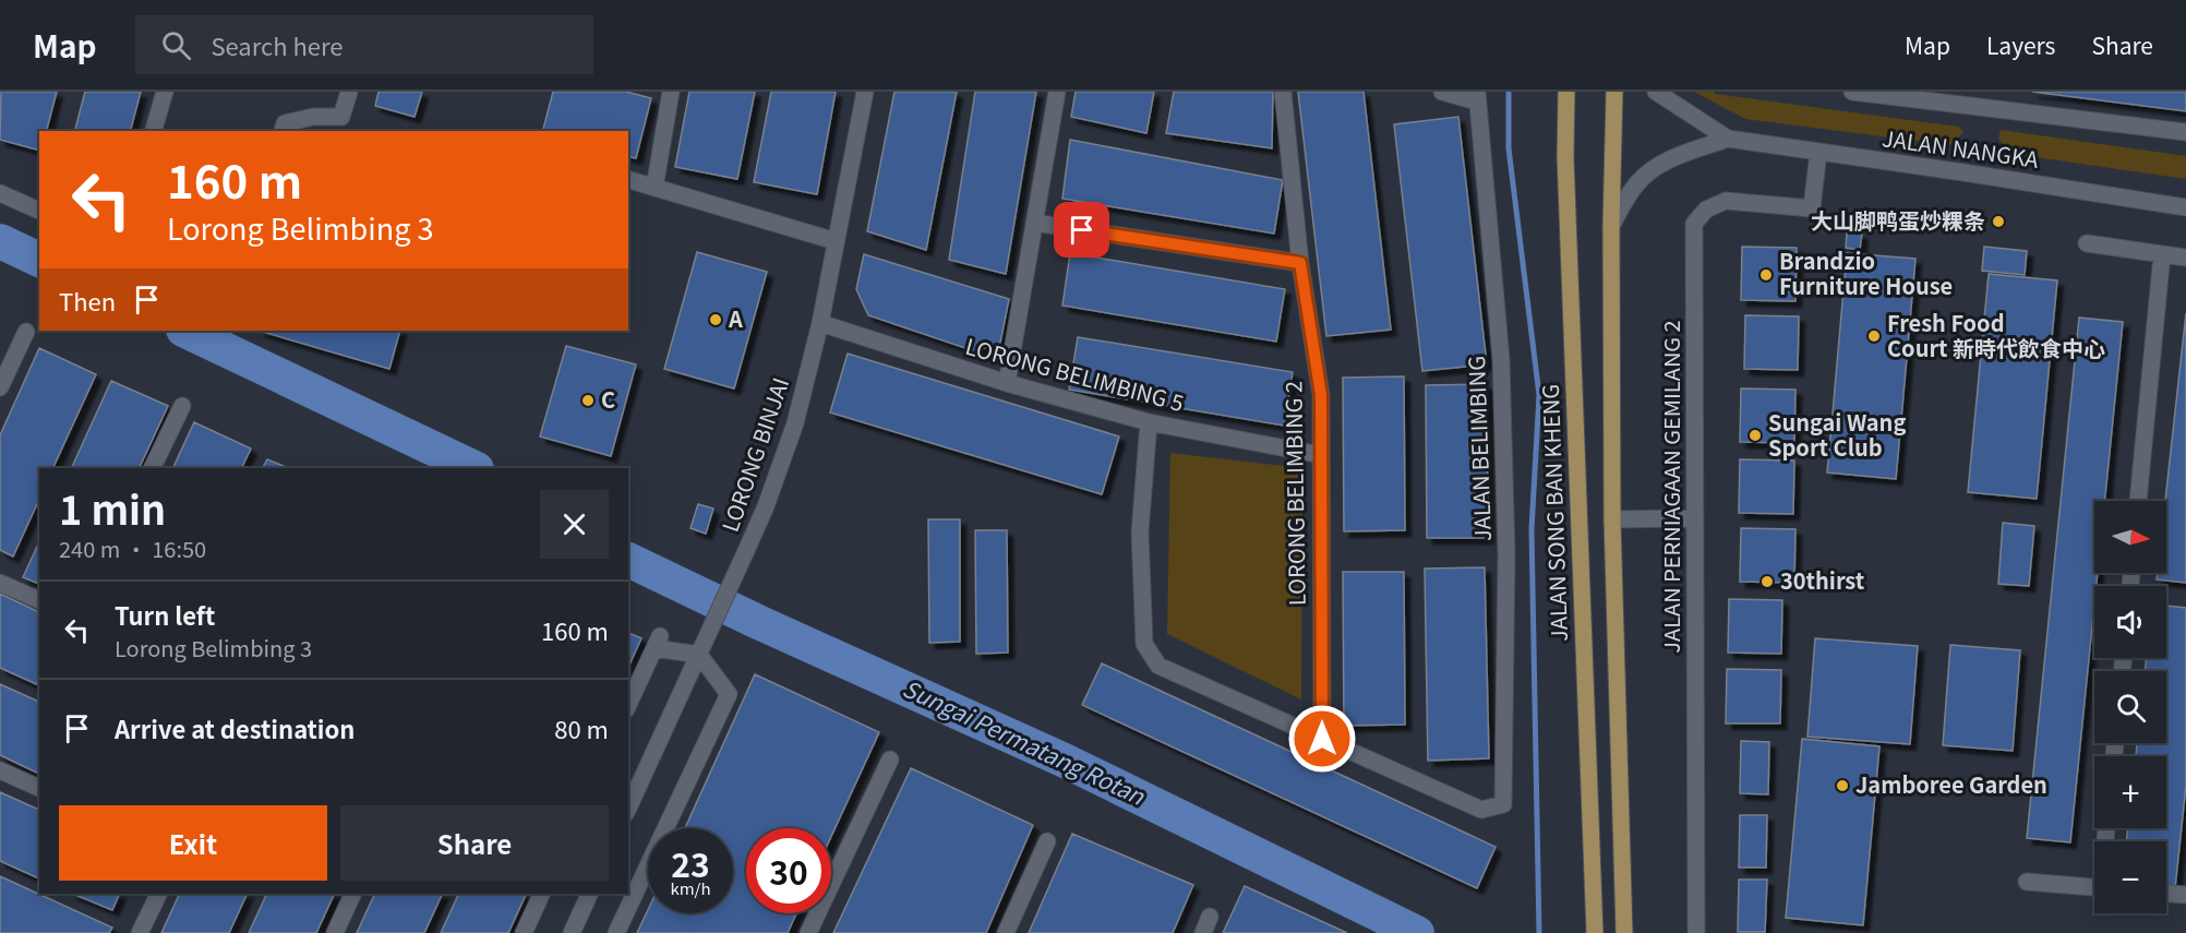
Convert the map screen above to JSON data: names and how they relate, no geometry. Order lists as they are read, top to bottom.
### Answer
{
  "streets": {
    "main road": ["JALAN SONG BAN KHENG"],
    "street": [
      "JALAN NANGKA",
      "LORONG BELIMBING 5",
      "JALAN BELIMBING",
      "LORONG BINJAI",
      "JALAN PERNIAGAAN GEMILANG 2",
      "LORONG BELIMBING 2"
    ]
  },
  "crossings": [
    ["JALAN NANGKA", "JALAN PERNIAGAAN GEMILANG 2"],
    ["LORONG BELIMBING 5", "LORONG BINJAI"],
    ["LORONG BELIMBING 5", "LORONG BELIMBING 2"],
    ["JALAN BELIMBING", "LORONG BELIMBING 2"]
  ],
  "water": ["Sungai Permatang Rotan"],
  "places": [
    "大山脚鸭蛋炒粿条",
    "Brandzio Furniture House",
    "A",
    "Fresh Food Court 新時代飲食中心",
    "C",
    "Sungai Wang Sport Club",
    "30thirst",
    "Jamboree Garden"
  ],
  "north": "right",
  "page": {
    "header": "Map",
    "search": "Search here",
    "nav": ["Map", "Layers", "Share"],
    "turn": ["160 m", "Lorong Belimbing 3"],
    "then": "Then",
    "heading": ["1 min", "240 m · 16:50"],
    "map_buttons": ["+", "−"],
    "list": [
      {
        "name": "Turn left",
        "note": "Lorong Belimbing 3",
        "value": "160 m"
      },
      {
        "name": "Arrive at destination",
        "value": "80 m"
      }
    ],
    "buttons": ["Exit", "Share"],
    "speed": "23 km/h",
    "limit": "30"
  }
}
